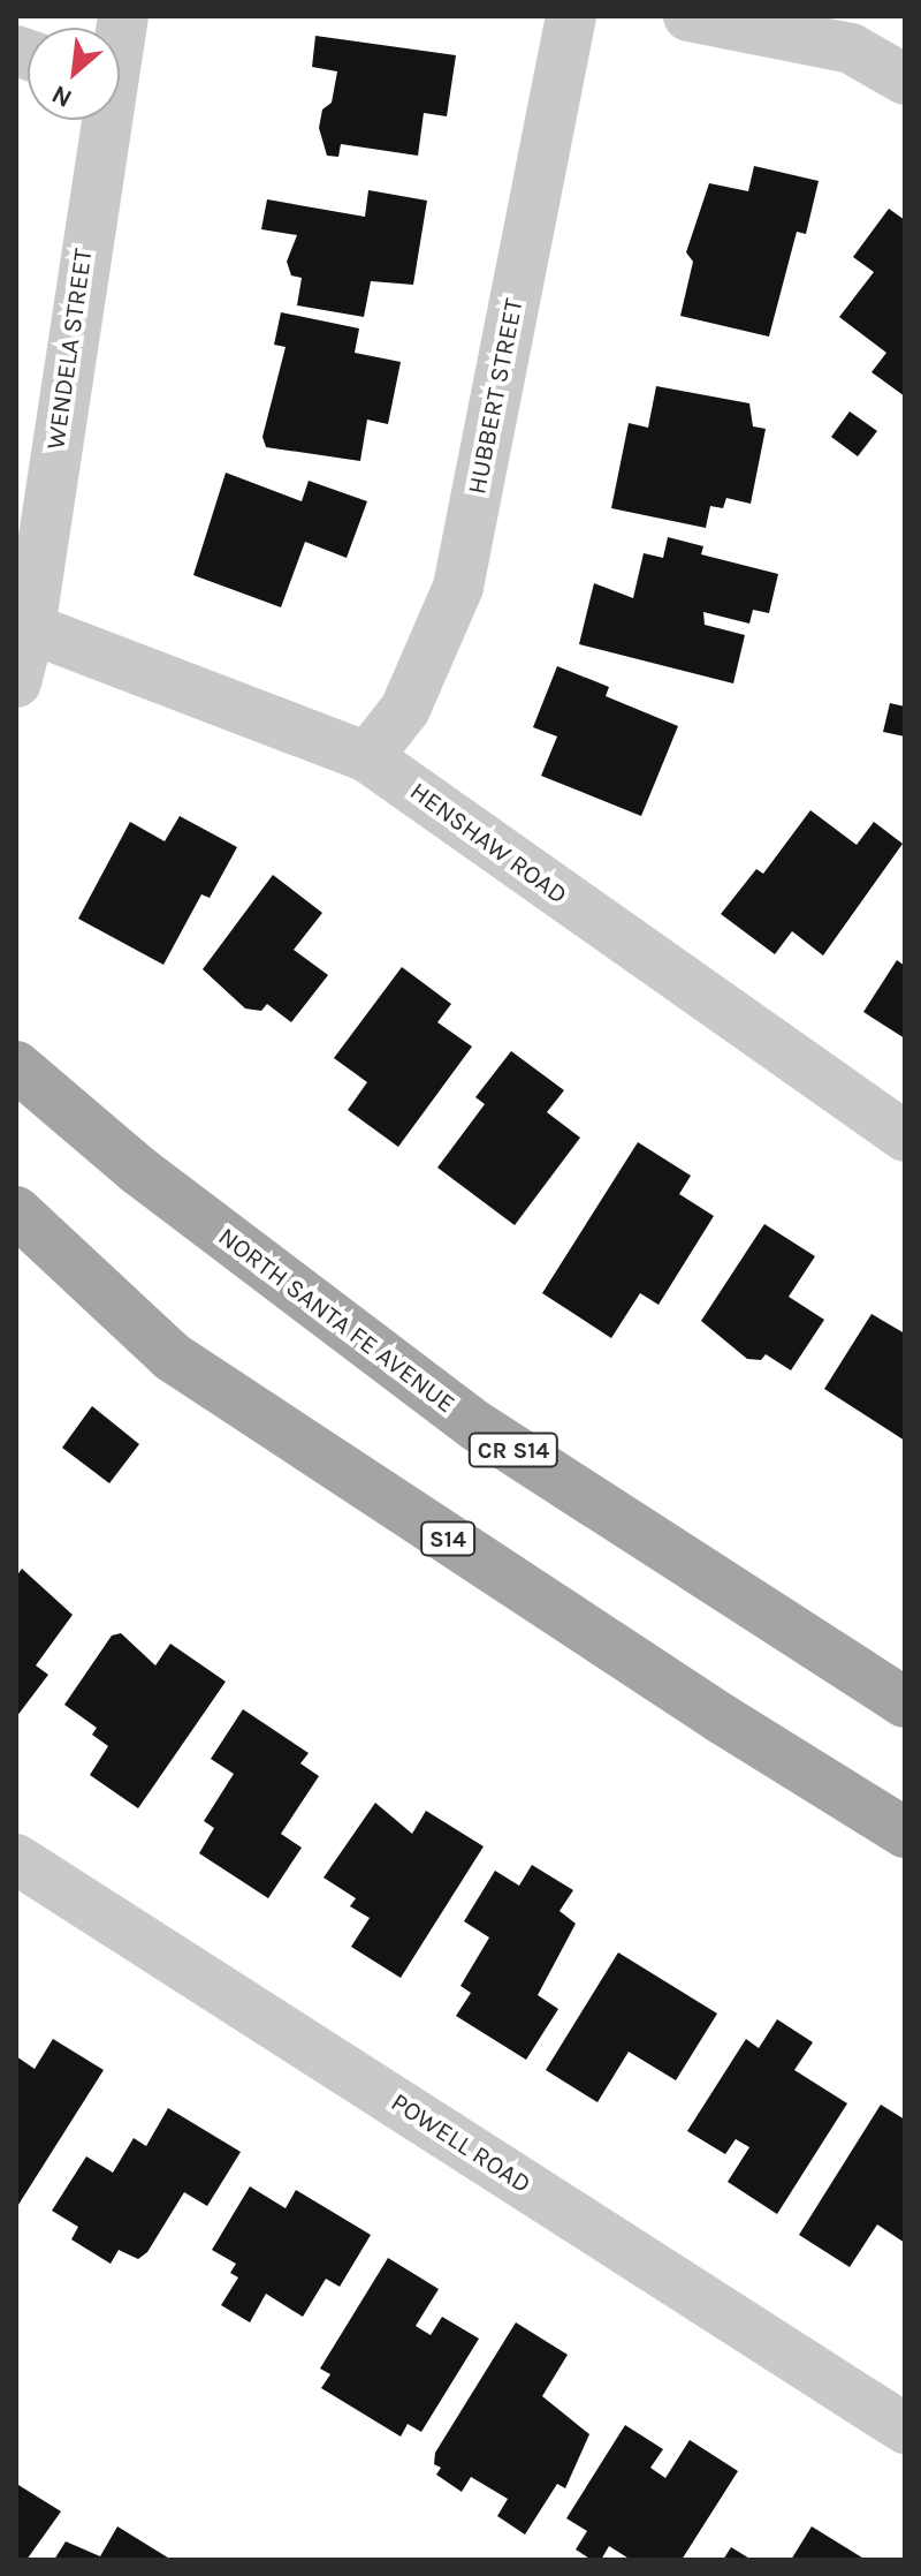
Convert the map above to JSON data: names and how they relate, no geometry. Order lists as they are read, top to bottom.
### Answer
{
  "streets": {
    "main road": ["NORTH SANTA FE AVENUE", "CR S14", "S14"],
    "street": [
      "WENDELA STREET",
      "HUBBERT STREET",
      "HENSHAW ROAD",
      "POWELL ROAD"
    ]
  },
  "crossings": [
    ["WENDELA STREET", "HENSHAW ROAD"],
    ["HUBBERT STREET", "HENSHAW ROAD"]
  ],
  "north": "bottom left"
}
